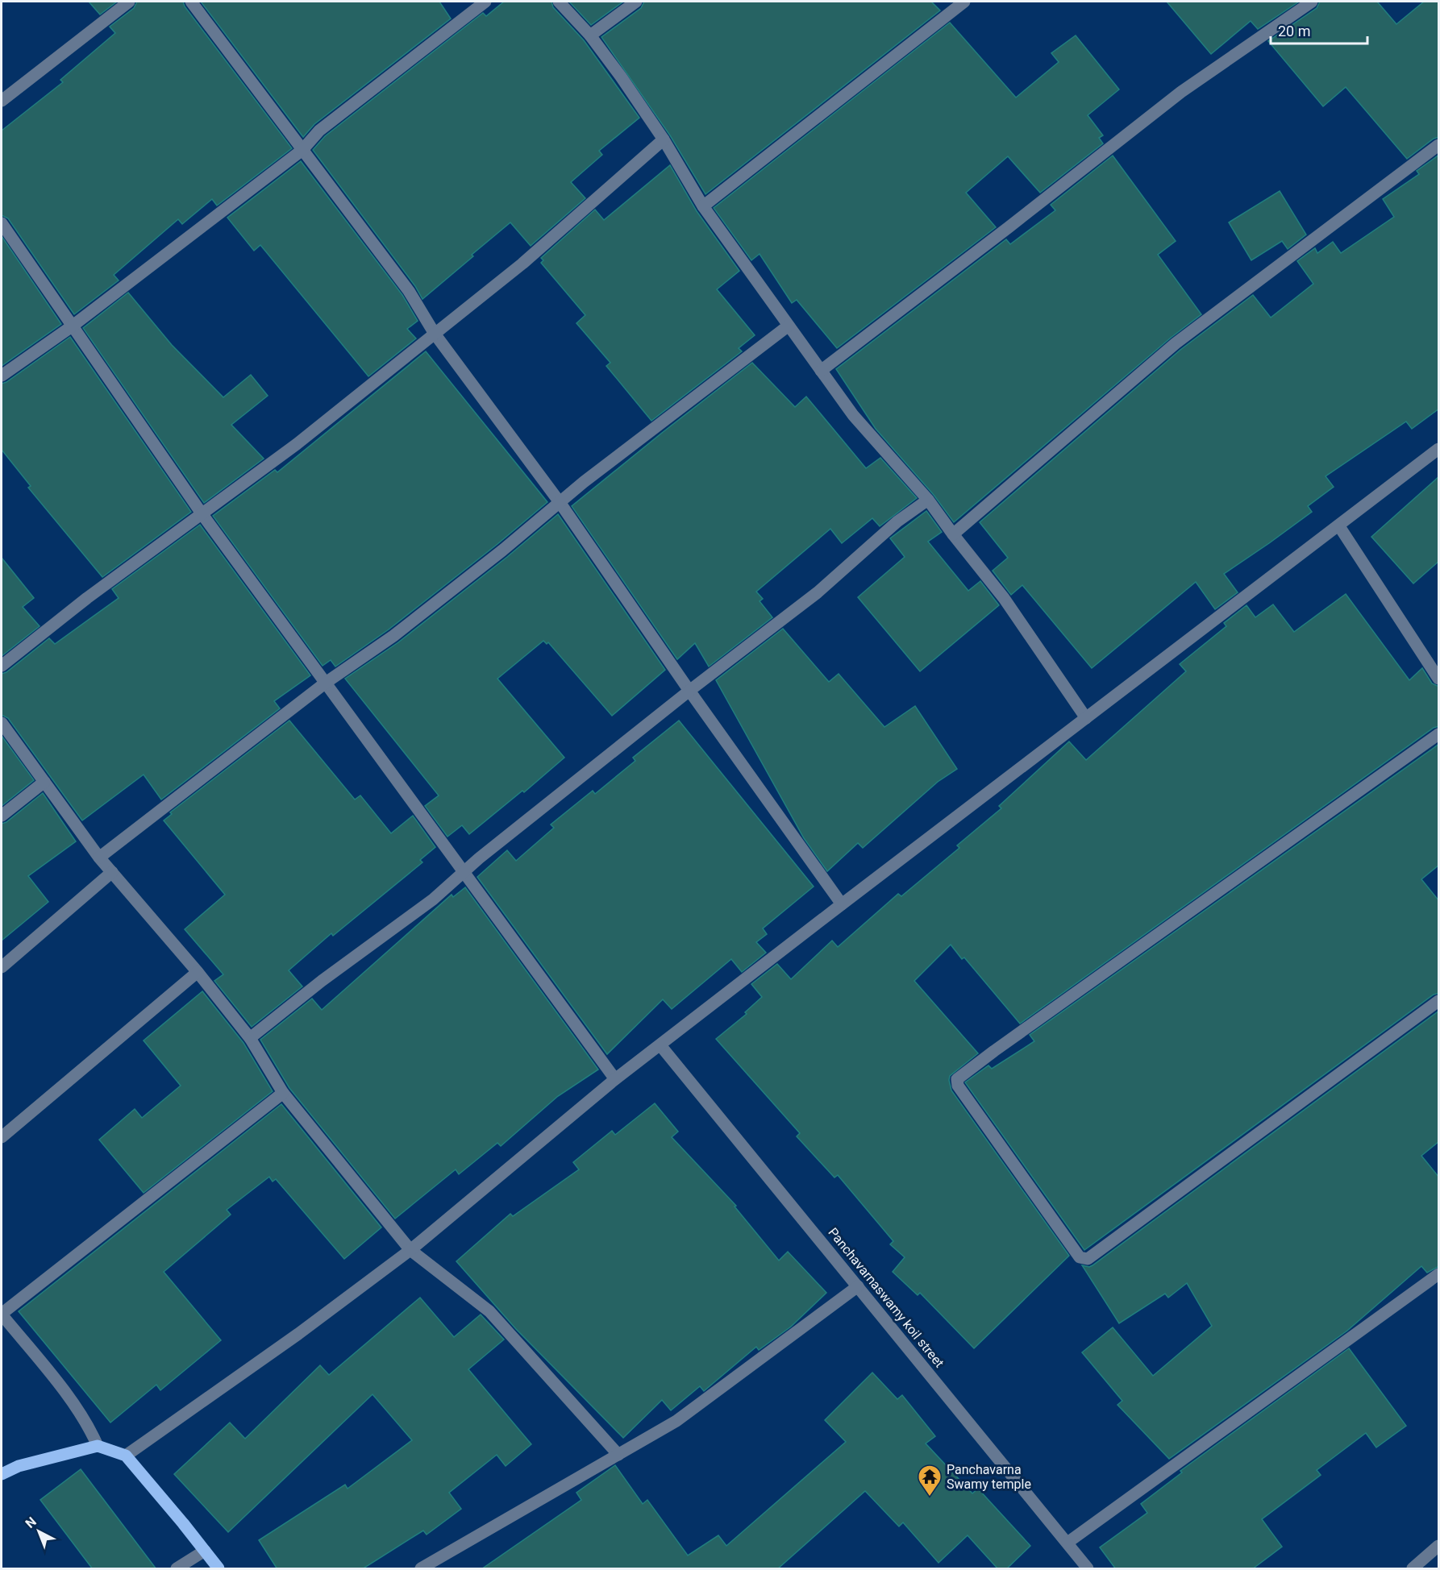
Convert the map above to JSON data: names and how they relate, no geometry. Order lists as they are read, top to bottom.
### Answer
{
  "streets": {
    "street": ["Panchavarnaswamy koil street"]
  },
  "places": {
    "temple": ["Panchavarna Swamy temple"]
  },
  "scale_bar": "20 m",
  "north": "top left"
}
